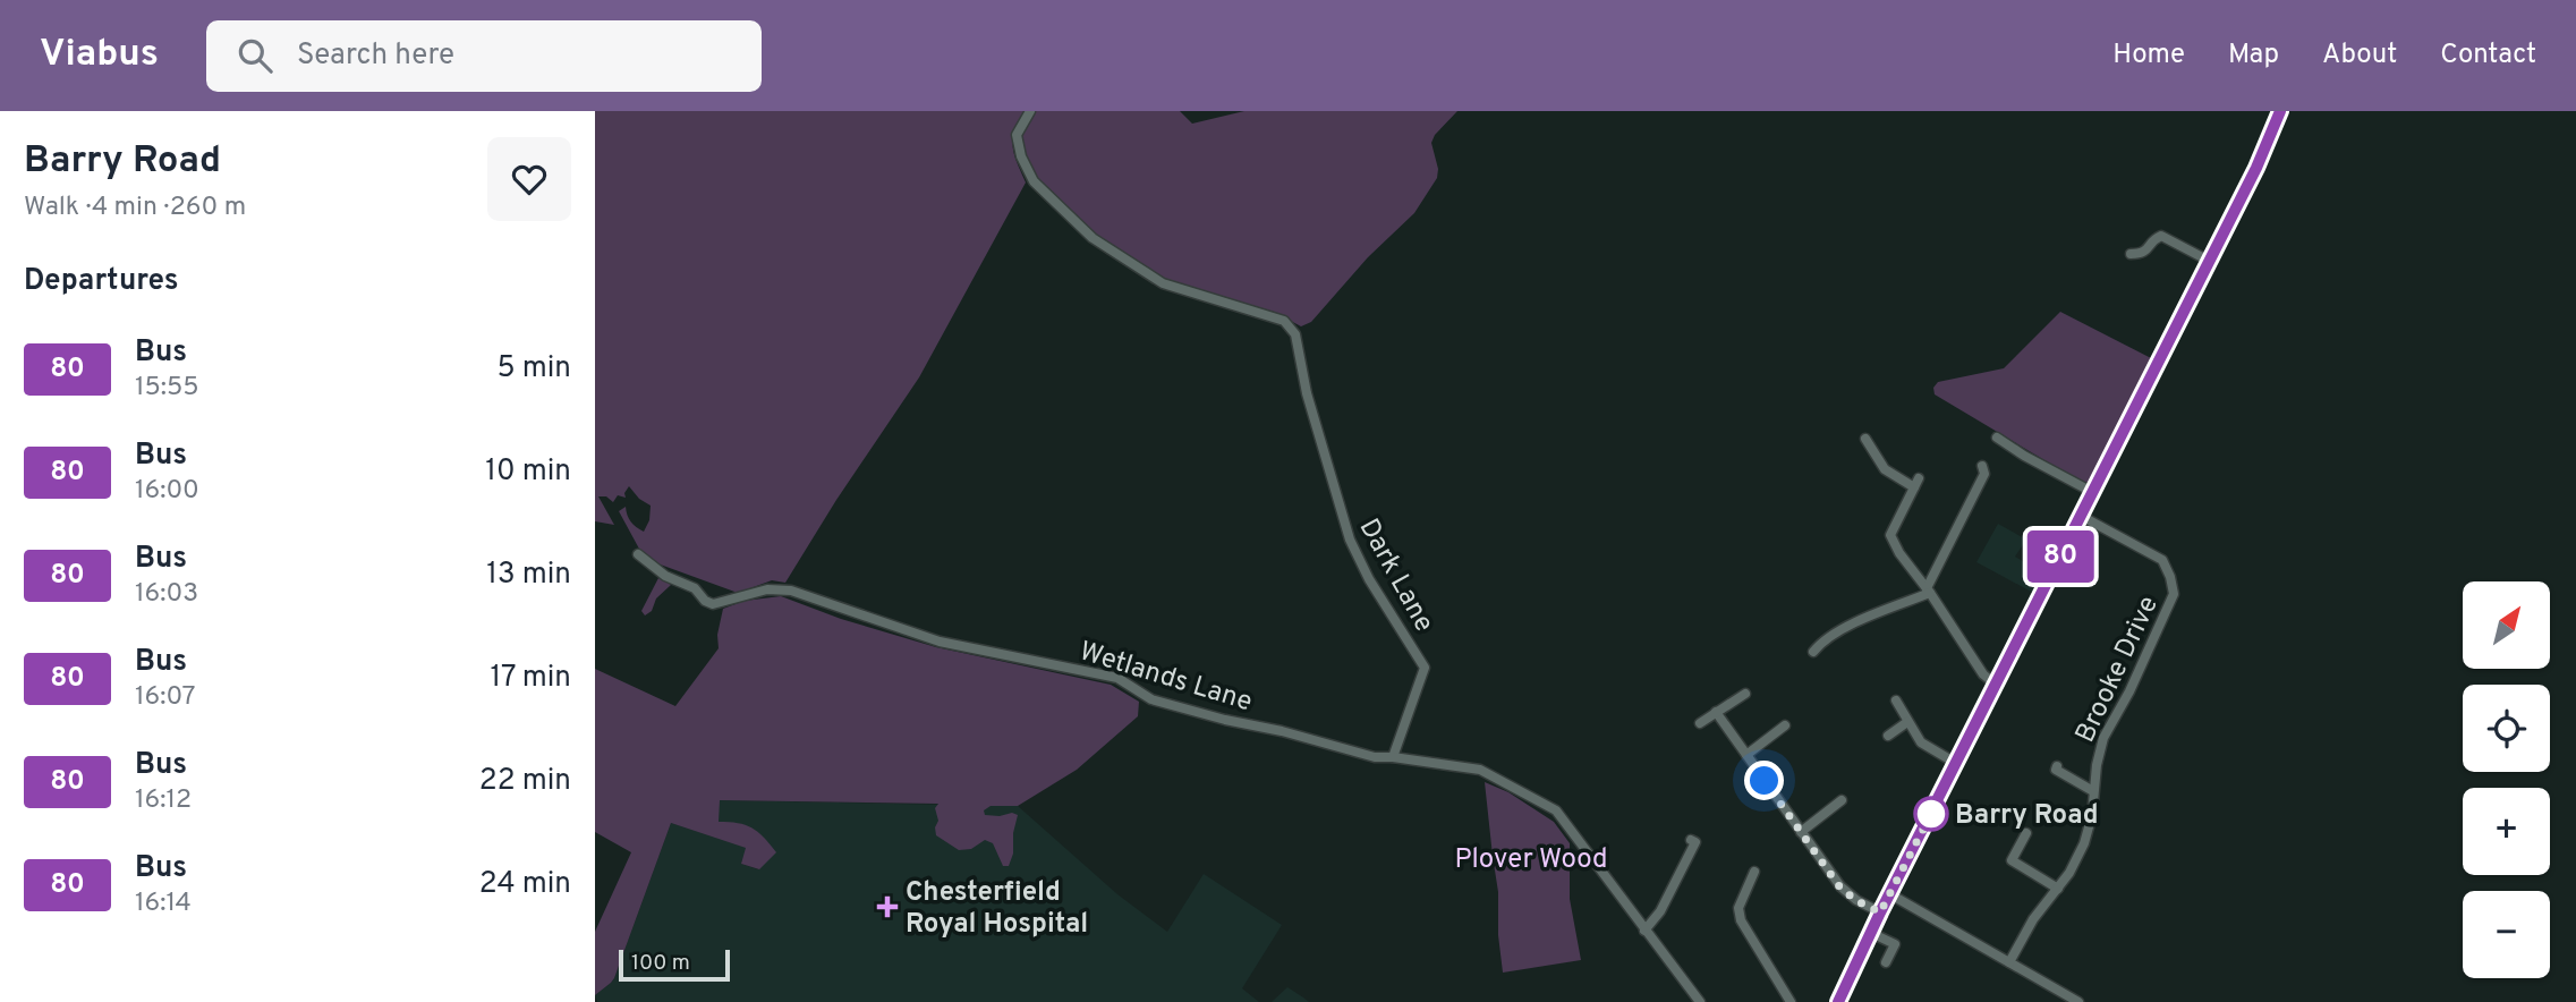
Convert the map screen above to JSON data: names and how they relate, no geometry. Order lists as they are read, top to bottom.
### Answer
{
  "streets": {
    "street": ["Dark Lane", "Brooke Drive", "Wetlands Lane"]
  },
  "crossings": [
    ["Dark Lane", "Wetlands Lane"]
  ],
  "parks": ["Plover Wood"],
  "places": {
    "other": ["Barry Road"],
    "health": ["Chesterfield Royal Hospital"]
  },
  "lines": ["bus line 80"],
  "scale_bar": "100 m",
  "north": "top right",
  "page": {
    "header": "Viabus",
    "search": "Search here",
    "nav": [
      "Home",
      "Map",
      "About",
      "Contact"
    ],
    "heading": [
      ["Barry Road", "Walk · 4 min · 260 m"],
      "Departures"
    ],
    "on_map": "80",
    "list": [
      {
        "mark": "80",
        "name": "Bus",
        "note": "15:55",
        "value": "5 min"
      },
      {
        "mark": "80",
        "name": "Bus",
        "note": "16:00",
        "value": "10 min"
      },
      {
        "mark": "80",
        "name": "Bus",
        "note": "16:03",
        "value": "13 min"
      },
      {
        "mark": "80",
        "name": "Bus",
        "note": "16:07",
        "value": "17 min"
      },
      {
        "mark": "80",
        "name": "Bus",
        "note": "16:12",
        "value": "22 min"
      },
      {
        "mark": "80",
        "name": "Bus",
        "note": "16:14",
        "value": "24 min"
      }
    ],
    "map_buttons": ["+", "−"],
    "scale": "100 m"
  }
}
